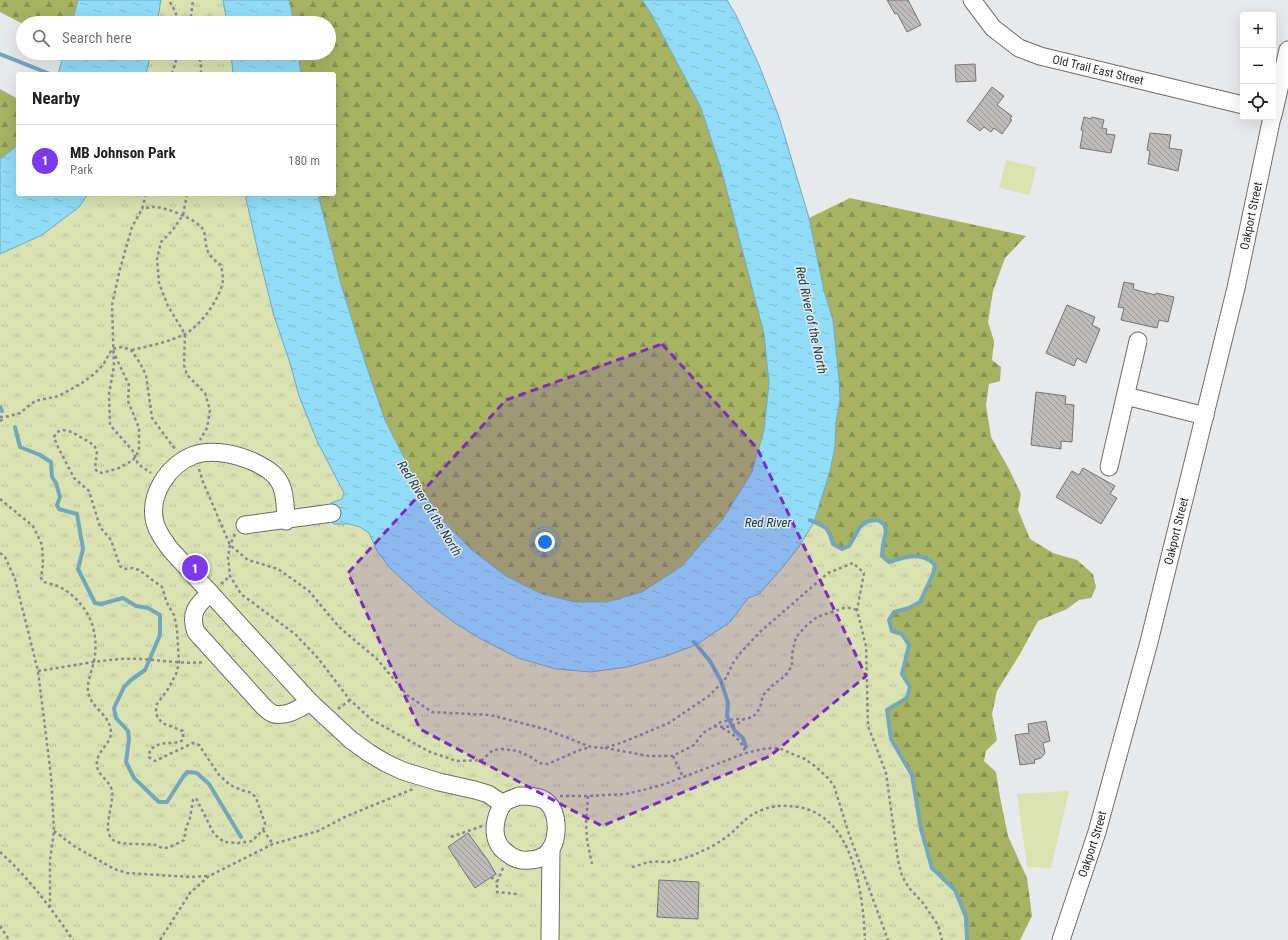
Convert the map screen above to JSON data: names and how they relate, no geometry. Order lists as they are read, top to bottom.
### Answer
{
  "streets": {
    "street": ["Old Trail East Street", "Oakport Street"]
  },
  "water": ["Red River of the North", "Red River"],
  "page": {
    "map_buttons": ["+", "−"],
    "search": "Search here",
    "heading": "Nearby",
    "list": [
      {
        "mark": "1",
        "name": "MB Johnson Park",
        "note": "Park",
        "value": "180 m"
      }
    ],
    "pins": "1"
  }
}
